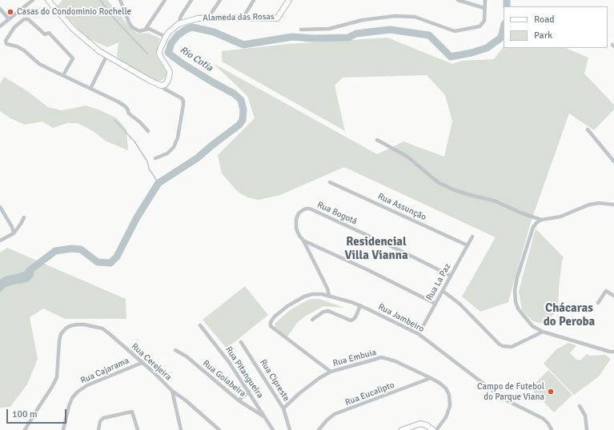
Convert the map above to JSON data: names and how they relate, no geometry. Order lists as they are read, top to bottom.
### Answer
{
  "streets": {
    "street": [
      "Alameda das Rosas",
      "Rua Assunção",
      "Rua Bogotá",
      "Rua La Paz",
      "Rua Jambeiro",
      "Rua Embuia",
      "Rua Cerejeira",
      "Rua Cajarama",
      "Rua Pitangueira",
      "Rua Goiabeira",
      "Rua Cipreste",
      "Rua Eucalipto"
    ]
  },
  "crossings": [
    ["Rua Assunção", "Rua La Paz"],
    ["Rua Bogotá", "Rua La Paz"],
    ["Rua Bogotá", "Rua Jambeiro"],
    ["Rua La Paz", "Rua Jambeiro"],
    ["Rua Jambeiro", "Rua Embuia"],
    ["Rua Embuia", "Rua Cipreste"],
    ["Rua Embuia", "Rua Eucalipto"],
    ["Rua Cerejeira", "Rua Cajarama"],
    ["Rua Pitangueira", "Rua Goiabeira"]
  ],
  "districts": ["Residencial Villa Vianna", "Chácaras do Peroba"],
  "water": ["Rio Cotia"],
  "places": ["Casas do Condominio Rochelle", "Campo de Futebol do Parque Viana"],
  "legend": ["Road", "Park"],
  "scale_bar": "100 m"
}
